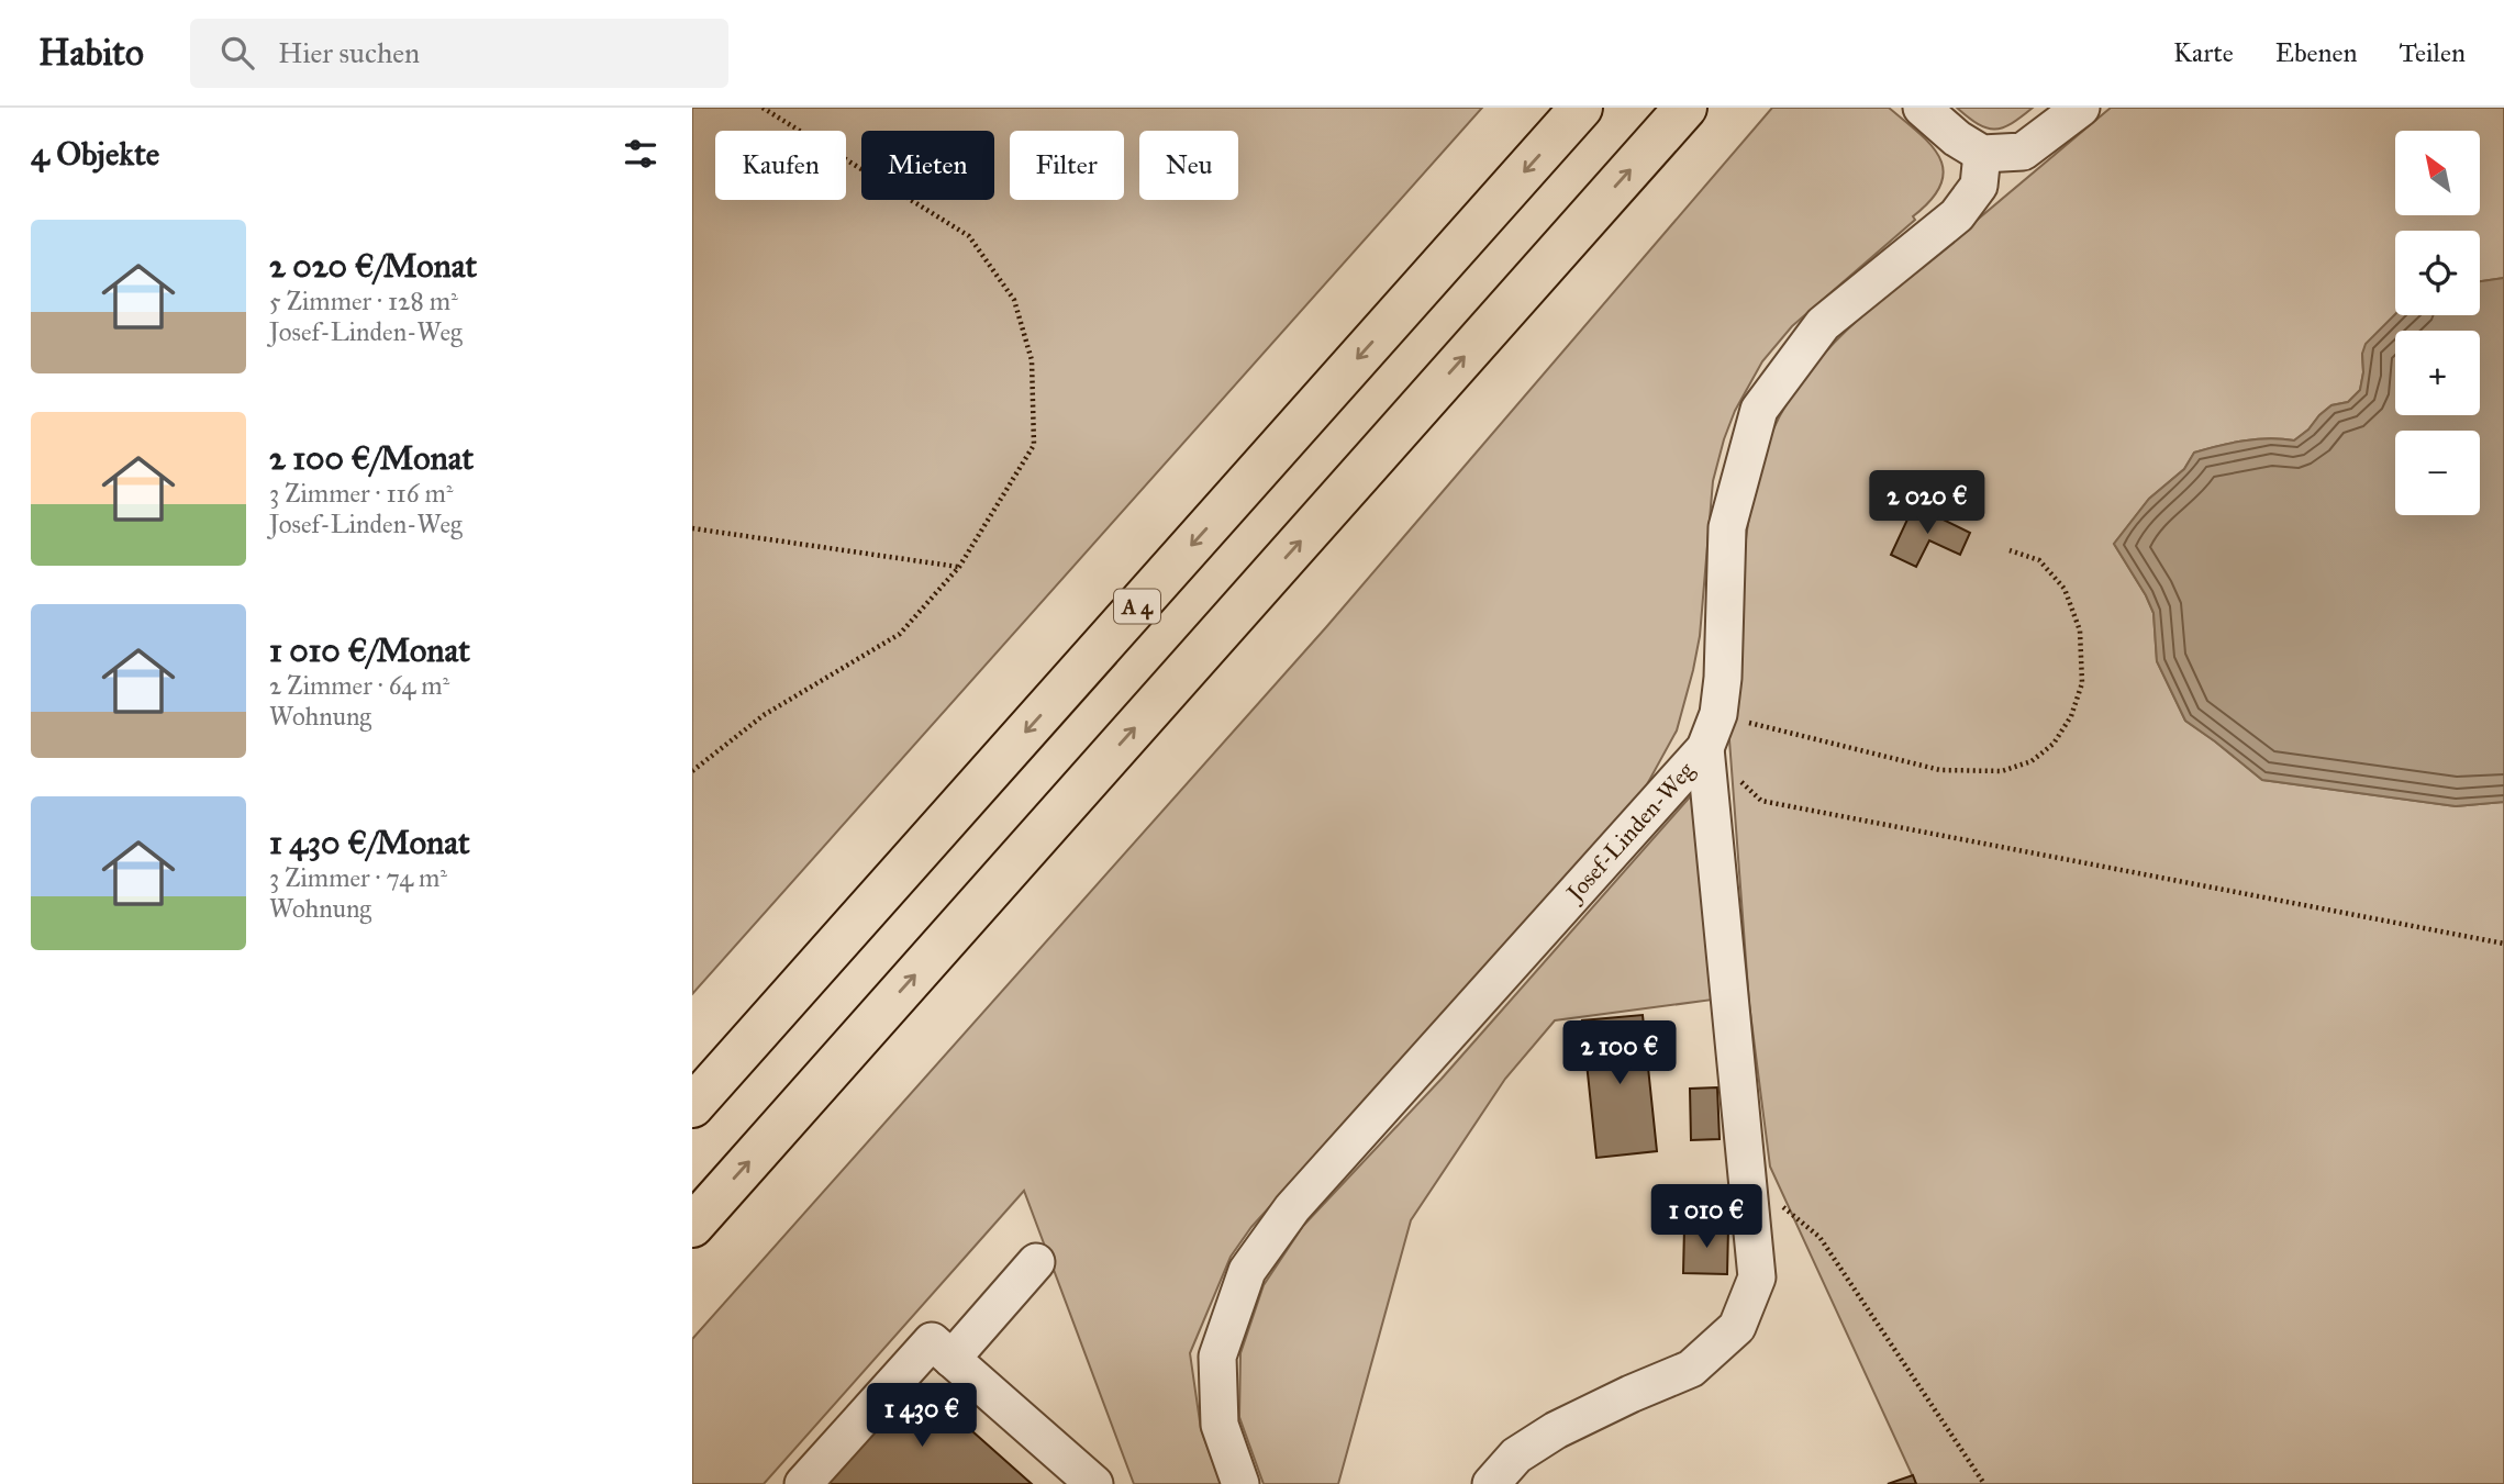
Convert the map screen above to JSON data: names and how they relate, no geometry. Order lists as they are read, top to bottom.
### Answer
{
  "streets": {
    "highway": ["A 4"],
    "street": ["Josef-Linden-Weg"]
  },
  "north": "top left",
  "page": {
    "header": "Habito",
    "search": "Hier suchen",
    "nav": ["Karte", "Ebenen", "Teilen"],
    "heading": "4 Objekte",
    "map_buttons": ["+", "−"],
    "chip": [
      "Kaufen",
      "Mieten",
      "Filter",
      "Neu"
    ],
    "list": [
      {
        "name": "2 020 €/Monat",
        "note": "5 Zimmer · 128 m² · Josef-Linden-Weg"
      },
      {
        "name": "2 100 €/Monat",
        "note": "3 Zimmer · 116 m² · Josef-Linden-Weg"
      },
      {
        "name": "1 010 €/Monat",
        "note": "2 Zimmer · 64 m² · Wohnung"
      },
      {
        "name": "1 430 €/Monat",
        "note": "3 Zimmer · 74 m² · Wohnung"
      }
    ],
    "price": [
      "2 020 €",
      "2 100 €",
      "1 010 €",
      "1 430 €"
    ]
  }
}
